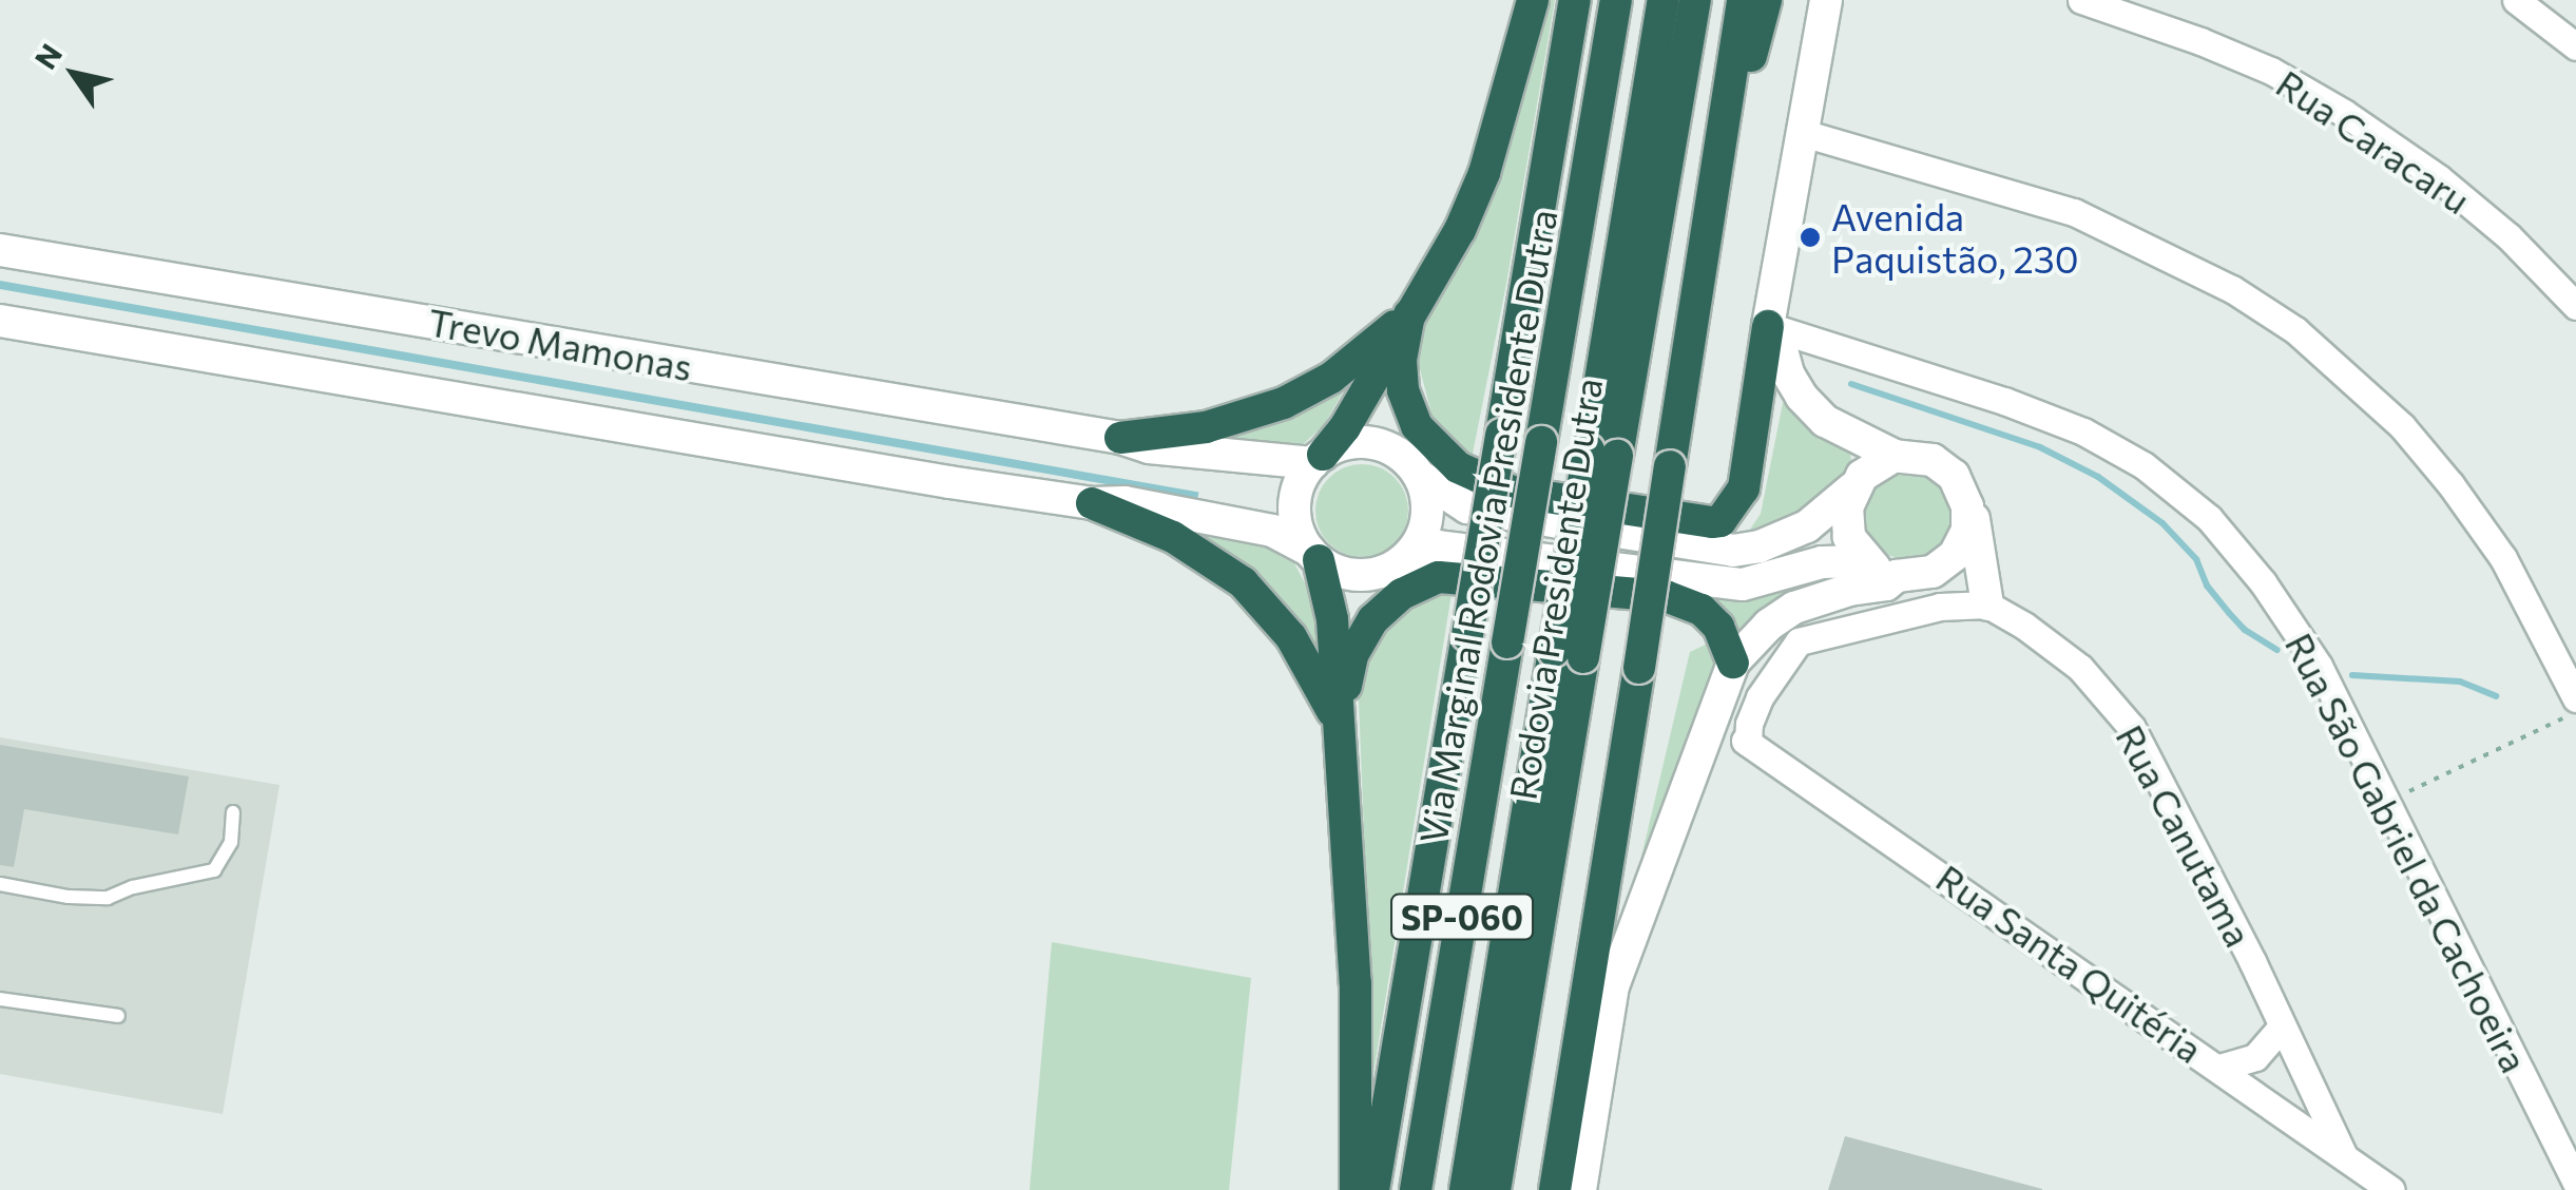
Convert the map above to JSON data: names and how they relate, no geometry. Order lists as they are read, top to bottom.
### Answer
{
  "streets": {
    "highway": ["Via Marginal Rodovia Presidente Dutra", "Rodovia Presidente Dutra", "SP-060"],
    "main road": ["Trevo Mamonas"],
    "street": [
      "Rua Caracaru",
      "Rua Canutama",
      "Rua São Gabriel da Cachoeira",
      "Rua Santa Quitéria"
    ]
  },
  "crossings": [
    ["Rua Canutama", "Rua Santa Quitéria"]
  ],
  "places": ["Avenida Paquistão, 230"],
  "north": "top left"
}
